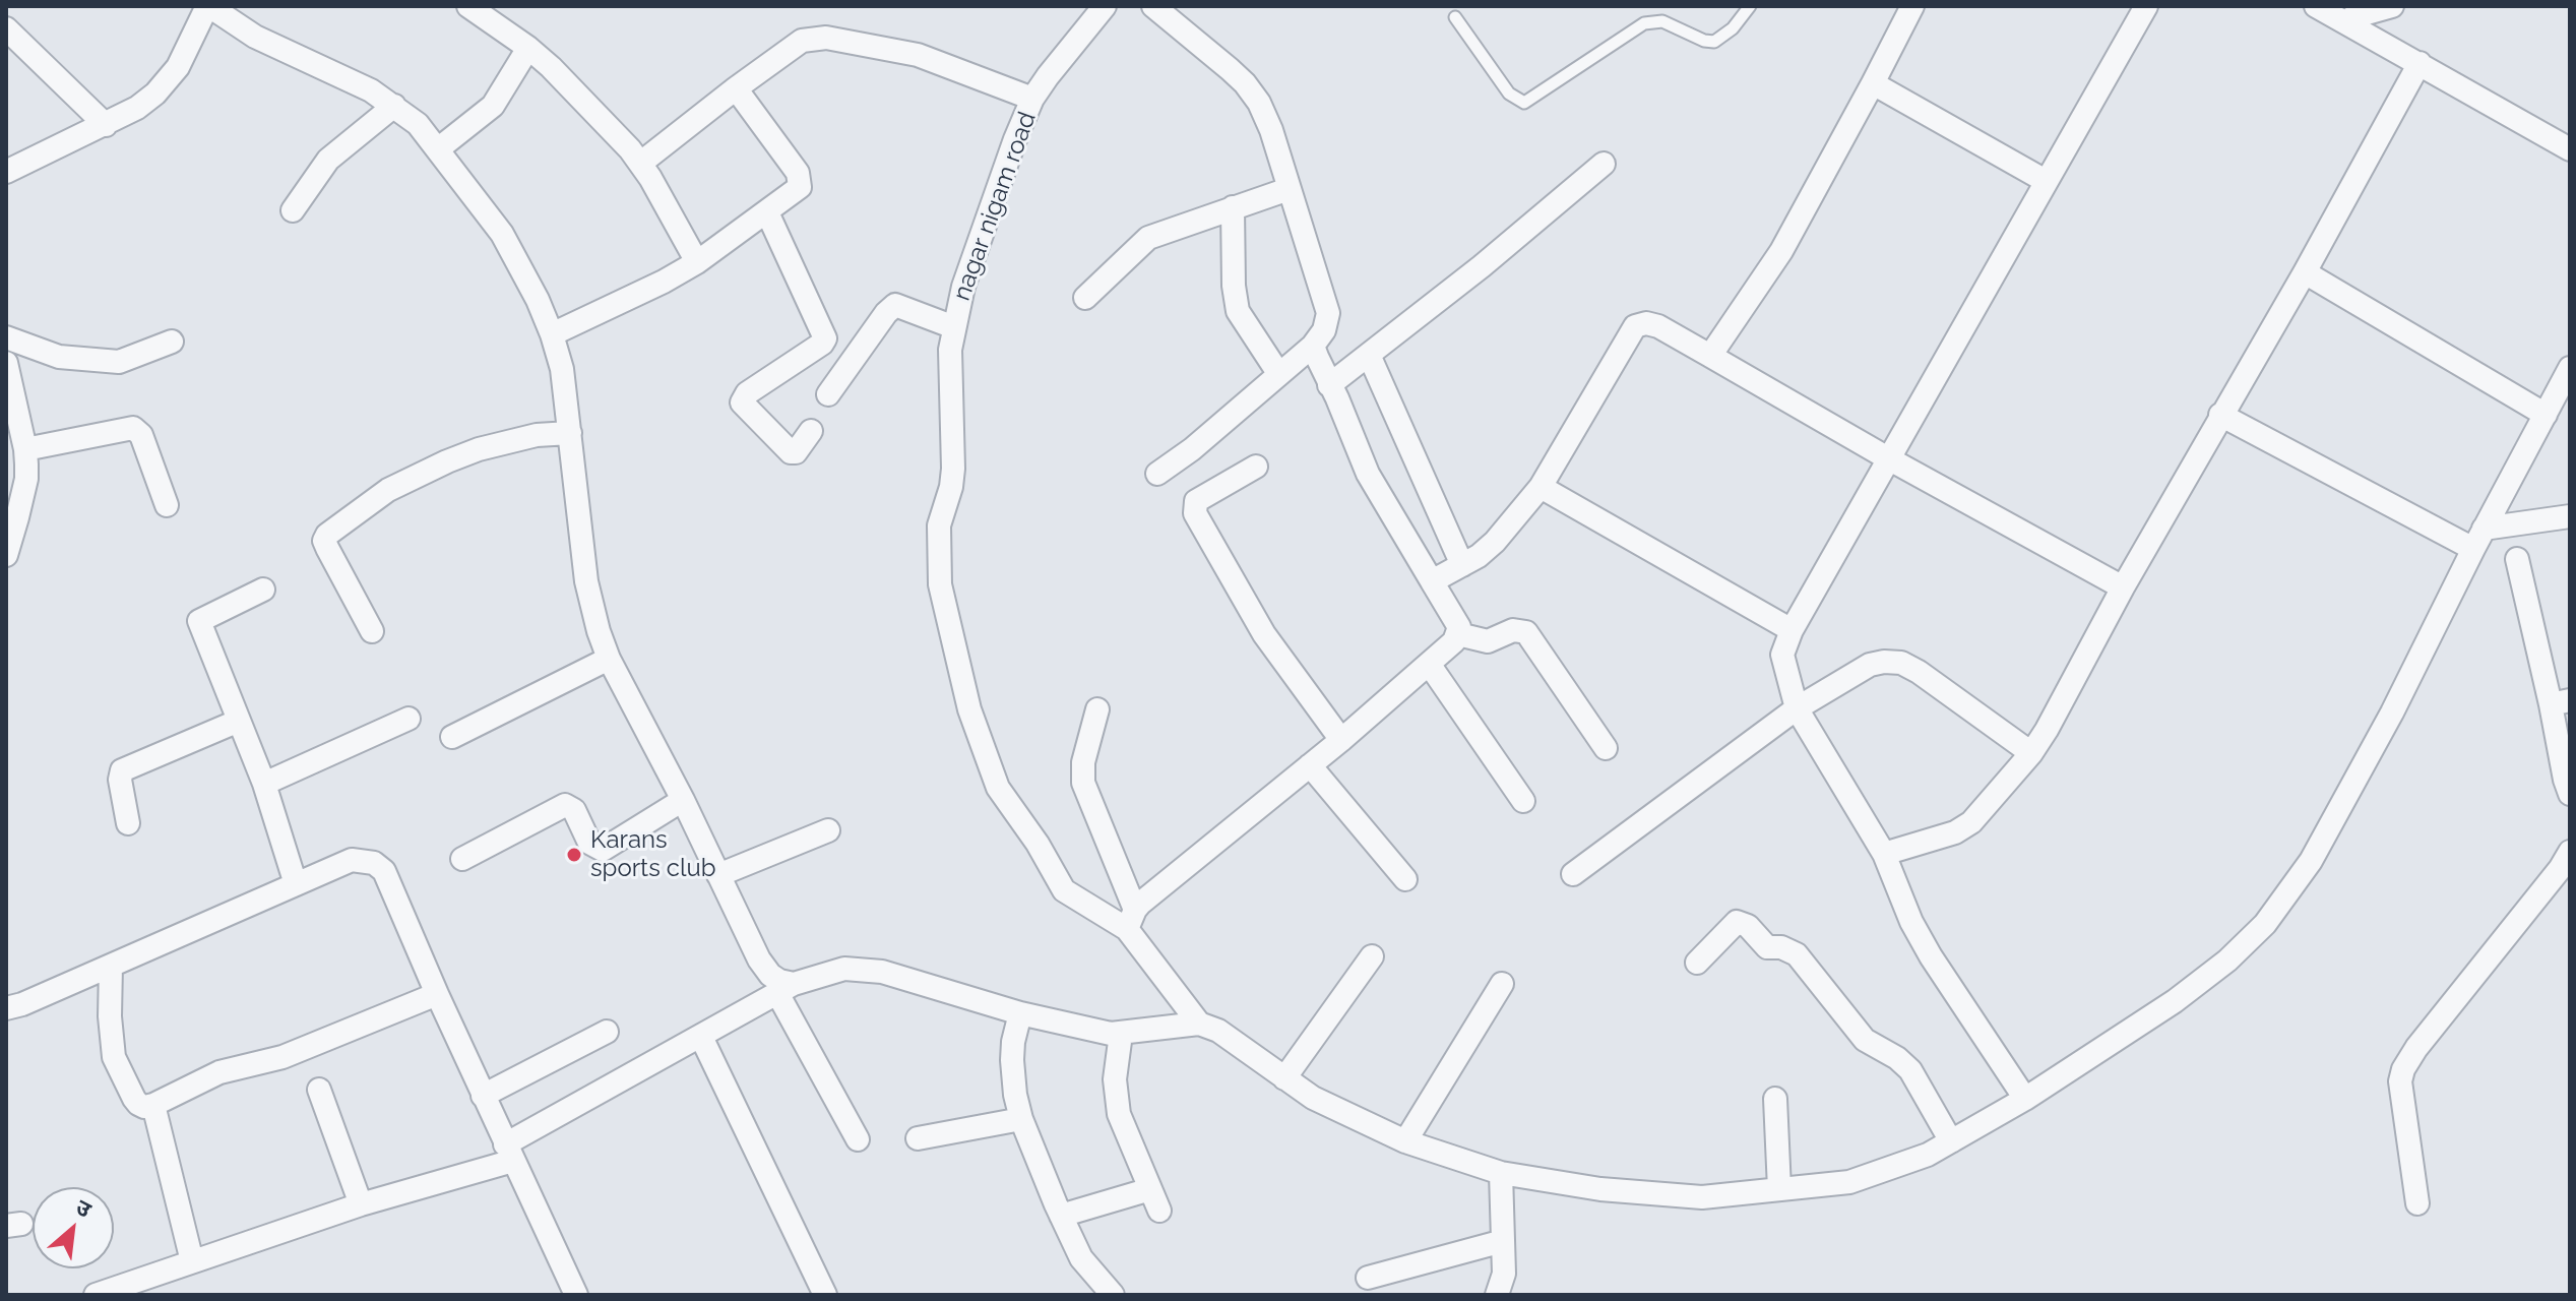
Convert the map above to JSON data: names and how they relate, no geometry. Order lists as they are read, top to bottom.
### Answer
{
  "streets": {
    "street": ["nagar nigam road"]
  },
  "places": ["Karans sports club"],
  "north": "top right"
}
